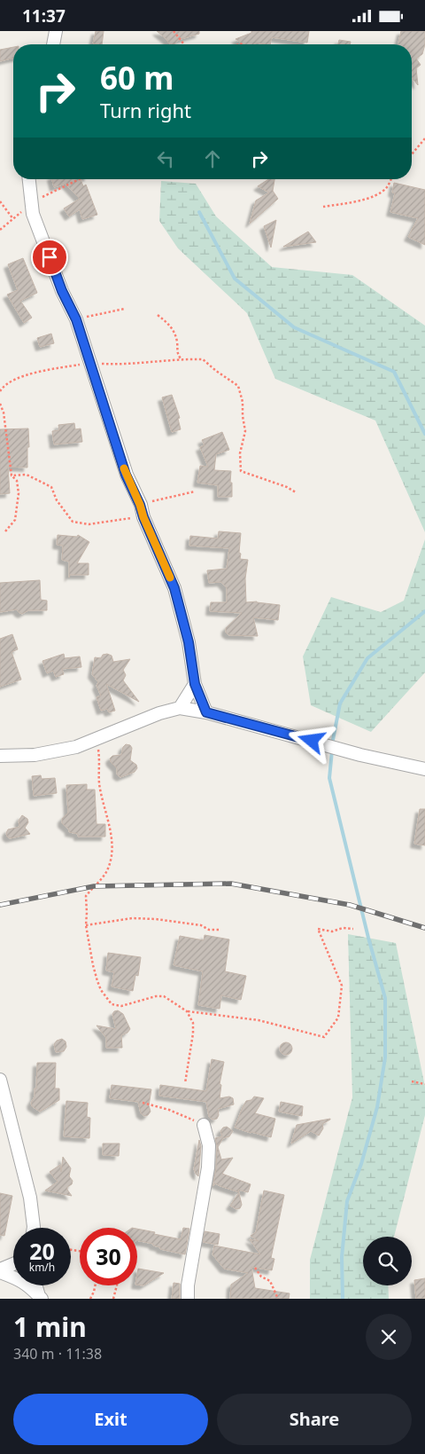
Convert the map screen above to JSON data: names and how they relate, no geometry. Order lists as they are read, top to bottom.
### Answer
{
  "page": {
    "status": "11:37",
    "turn": ["60 m", "Turn right"],
    "speed": "20 km/h",
    "limit": "30",
    "heading": ["1 min", "340 m · 11:38"],
    "buttons": ["Exit", "Share"]
  }
}
